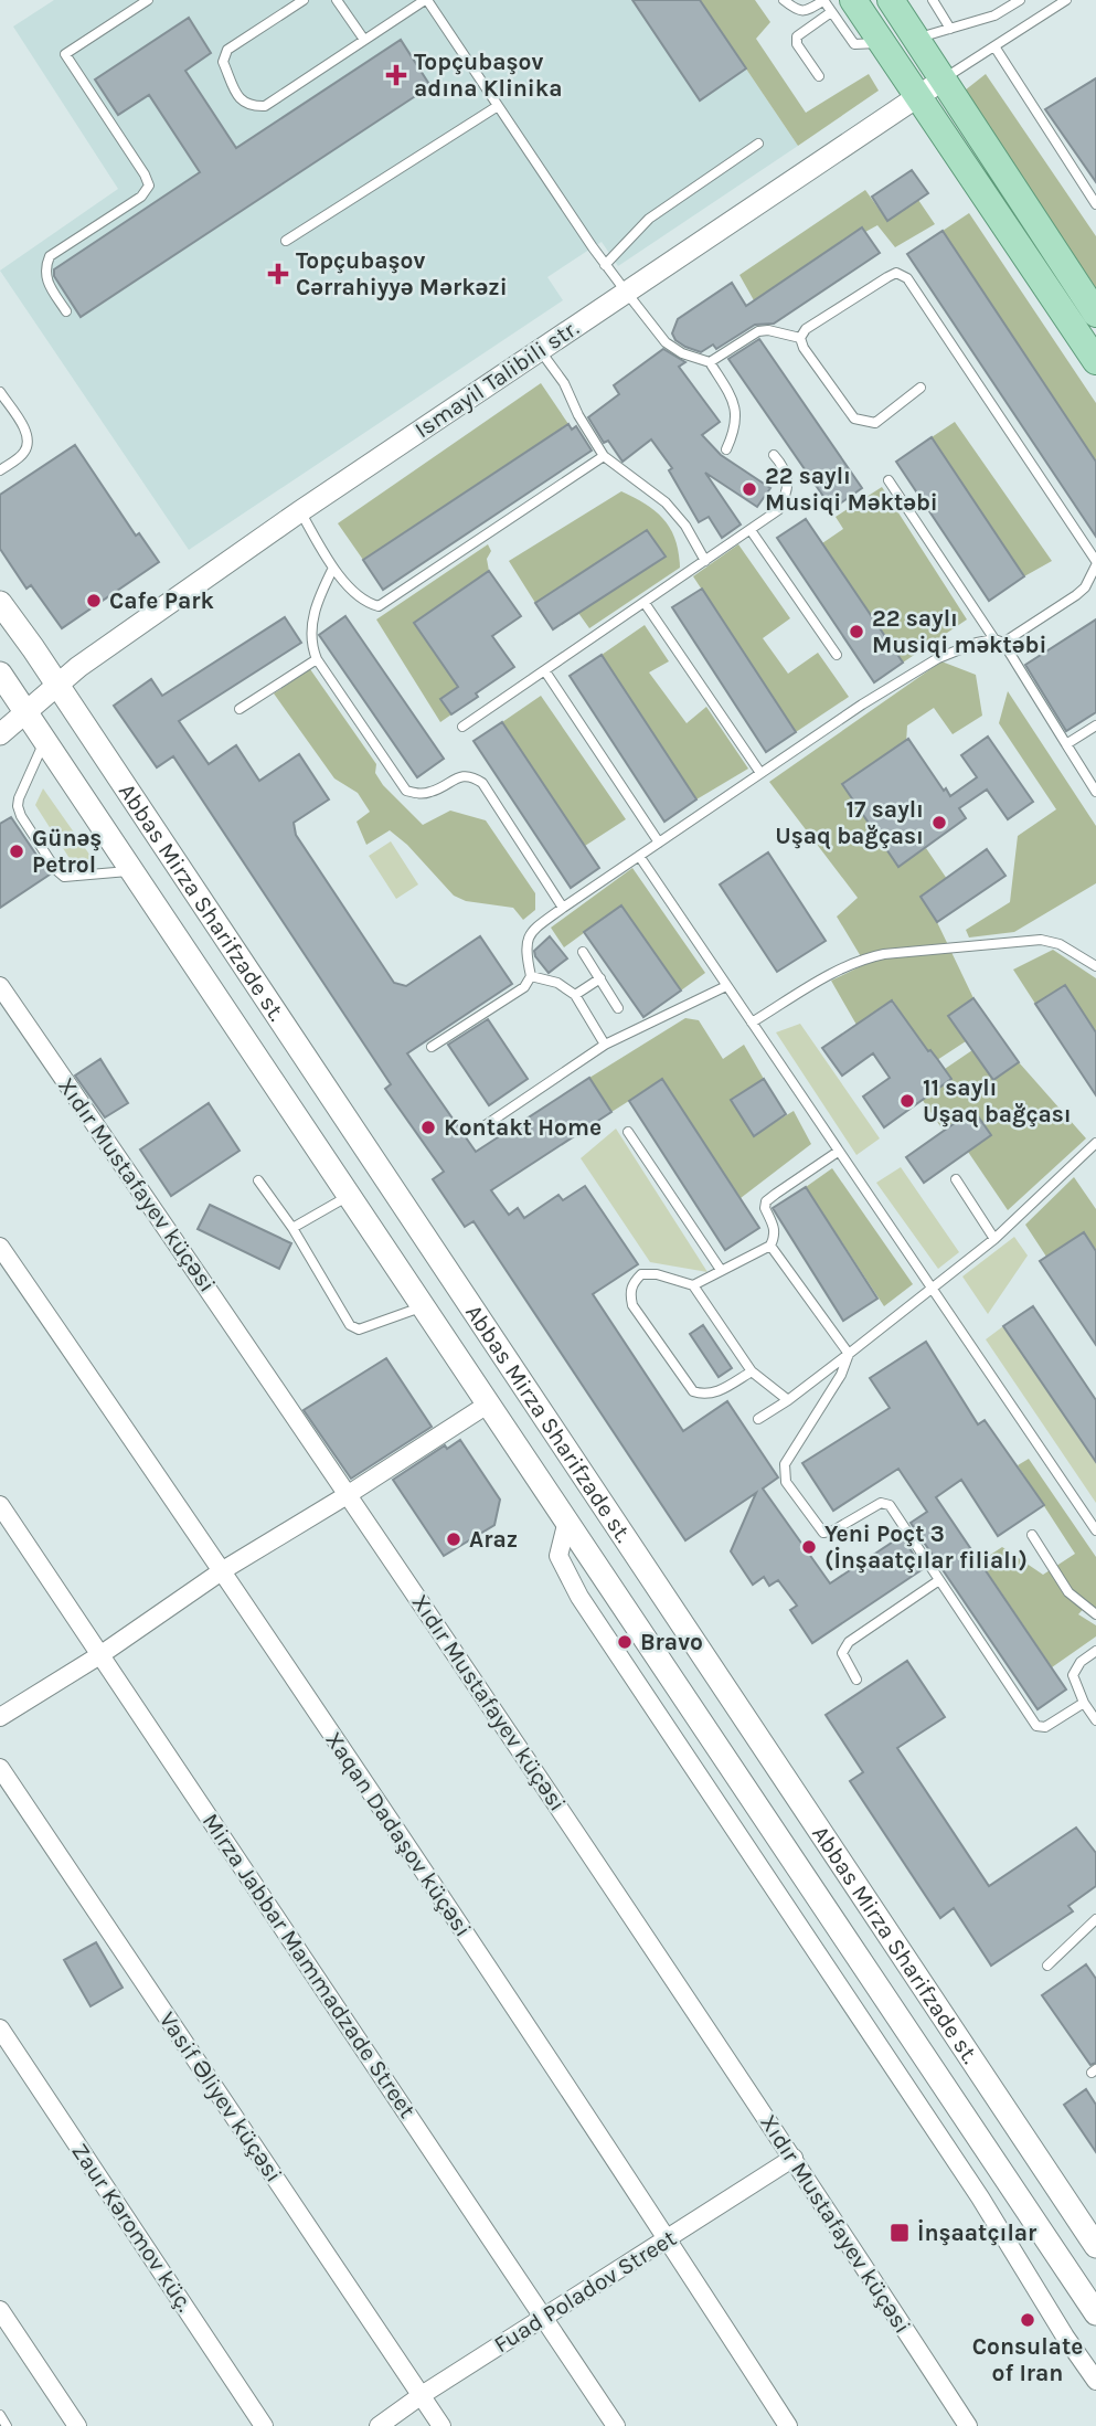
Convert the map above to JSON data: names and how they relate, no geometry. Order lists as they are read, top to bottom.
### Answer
{
  "streets": {
    "main road": ["Abbas Mirza Sharifzade st."],
    "street": [
      "Ismayil Talibili str.",
      "Xıdır Mustafayev küçəsi",
      "Xaqan Dadaşov küçəsi",
      "Mirza Jabbar Mammadzade Street",
      "Vasif Əliyev küçəsi",
      "Zaur Kəromov küç.",
      "Fuad Poladov Street"
    ]
  },
  "crossings": [
    ["Ismayil Talibili str.", "Abbas Mirza Sharifzade st."],
    ["Xıdır Mustafayev küçəsi", "Fuad Poladov Street"],
    ["Xaqan Dadaşov küçəsi", "Fuad Poladov Street"],
    ["Mirza Jabbar Mammadzade Street", "Fuad Poladov Street"],
    ["Vasif Əliyev küçəsi", "Fuad Poladov Street"]
  ],
  "places": {
    "health": ["Topçubaşov adına Klinika", "Topçubaşov Cərrahiyyə Mərkəzi"],
    "other": [
      "22 saylı Musiqi Məktəbi",
      "Cafe Park",
      "22 saylı Musiqi məktəbi",
      "17 saylı Uşaq bağçası",
      "Günəş Petrol",
      "11 saylı Uşaq bağçası",
      "Kontakt Home",
      "Araz",
      "Yeni Poçt 3 (İnşaatçılar filialı)",
      "Bravo",
      "Consulate of Iran"
    ],
    "transit": ["İnşaatçılar"]
  }
}
